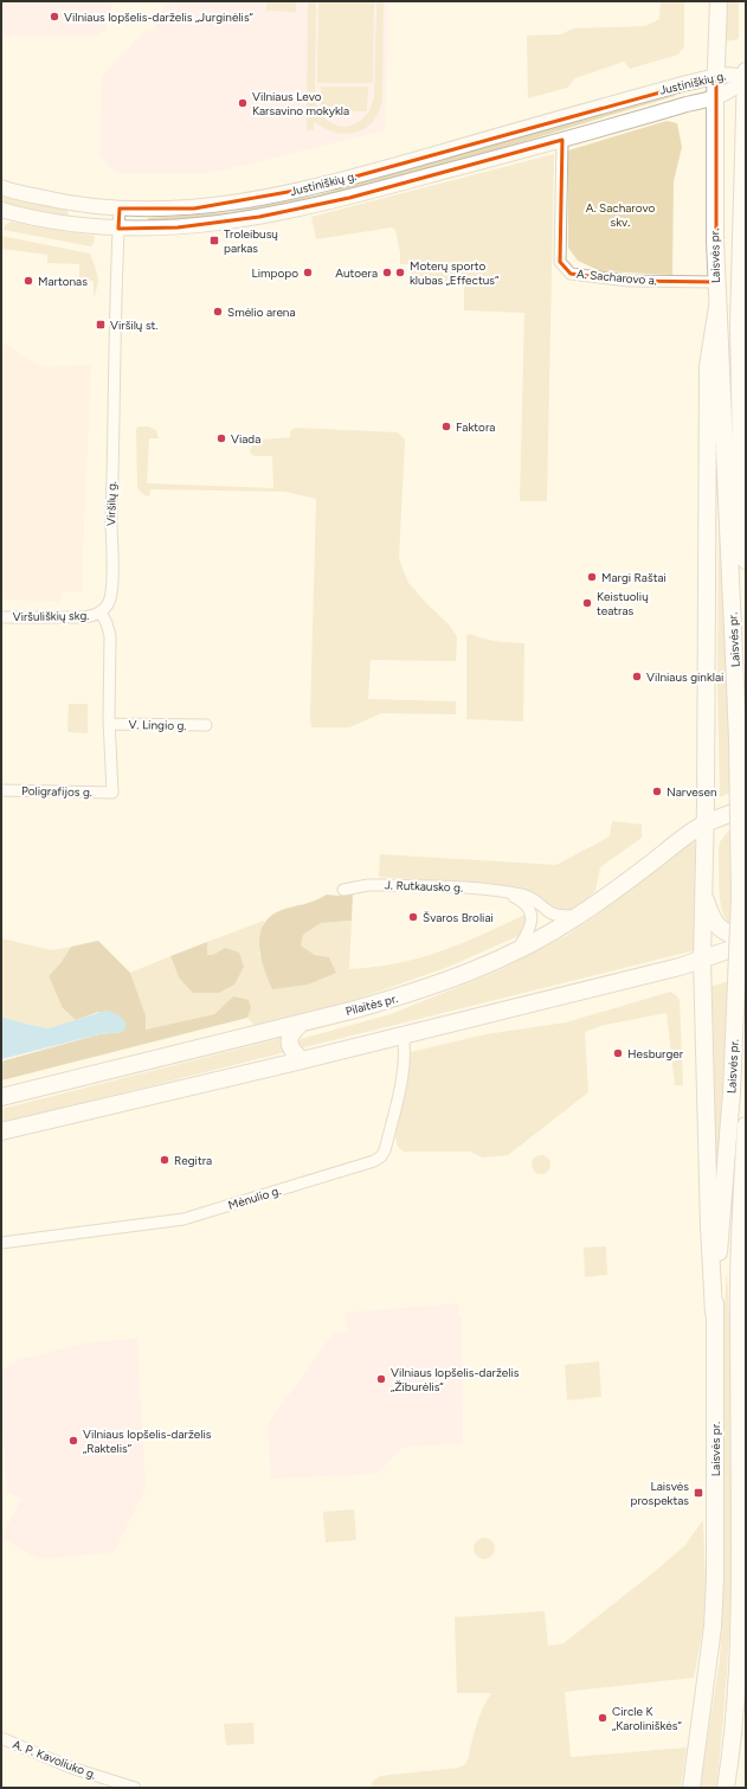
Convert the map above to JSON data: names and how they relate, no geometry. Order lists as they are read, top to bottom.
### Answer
{
  "streets": {
    "main road": ["Justiniškių g.", "Laisvės pr.", "Pilaitės pr."],
    "street": [
      "A. Sacharovo a.",
      "Viršilų g.",
      "Viršuliškių skg.",
      "V. Lingio g.",
      "Poligrafijos g.",
      "J. Rutkausko g.",
      "Mėnulio g.",
      "A. P. Kavoliuko g."
    ]
  },
  "crossings": [
    ["Justiniškių g.", "Laisvės pr."],
    ["Justiniškių g.", "A. Sacharovo a."],
    ["Justiniškių g.", "Viršilų g."],
    ["Laisvės pr.", "A. Sacharovo a."],
    ["Viršilų g.", "Viršuliškių skg."],
    ["V. Lingio g.", "Poligrafijos g."],
    ["J. Rutkausko g.", "Pilaitės pr."]
  ],
  "parks": ["A. Sacharovo skv."],
  "places": {
    "other": [
      "Vilniaus lopšelis-darželis „Jurginėlis“",
      "Vilniaus Levo Karsavino mokykla",
      "Limpopo",
      "Autoera",
      "Moterų sporto klubas „Effectus“",
      "Martonas",
      "Smėlio arena",
      "Faktora",
      "Viada",
      "Margi Raštai",
      "Keistuolių teatras",
      "Vilniaus ginklai",
      "Narvesen",
      "Švaros Broliai",
      "Hesburger",
      "Regitra",
      "Vilniaus lopšelis-darželis „Žiburėlis“",
      "Vilniaus lopšelis-darželis „Raktelis“",
      "Circle K „Karoliniškės“"
    ],
    "transit": ["Troleibusų parkas", "Viršilų st.", "Laisvės prospektas"]
  }
}
